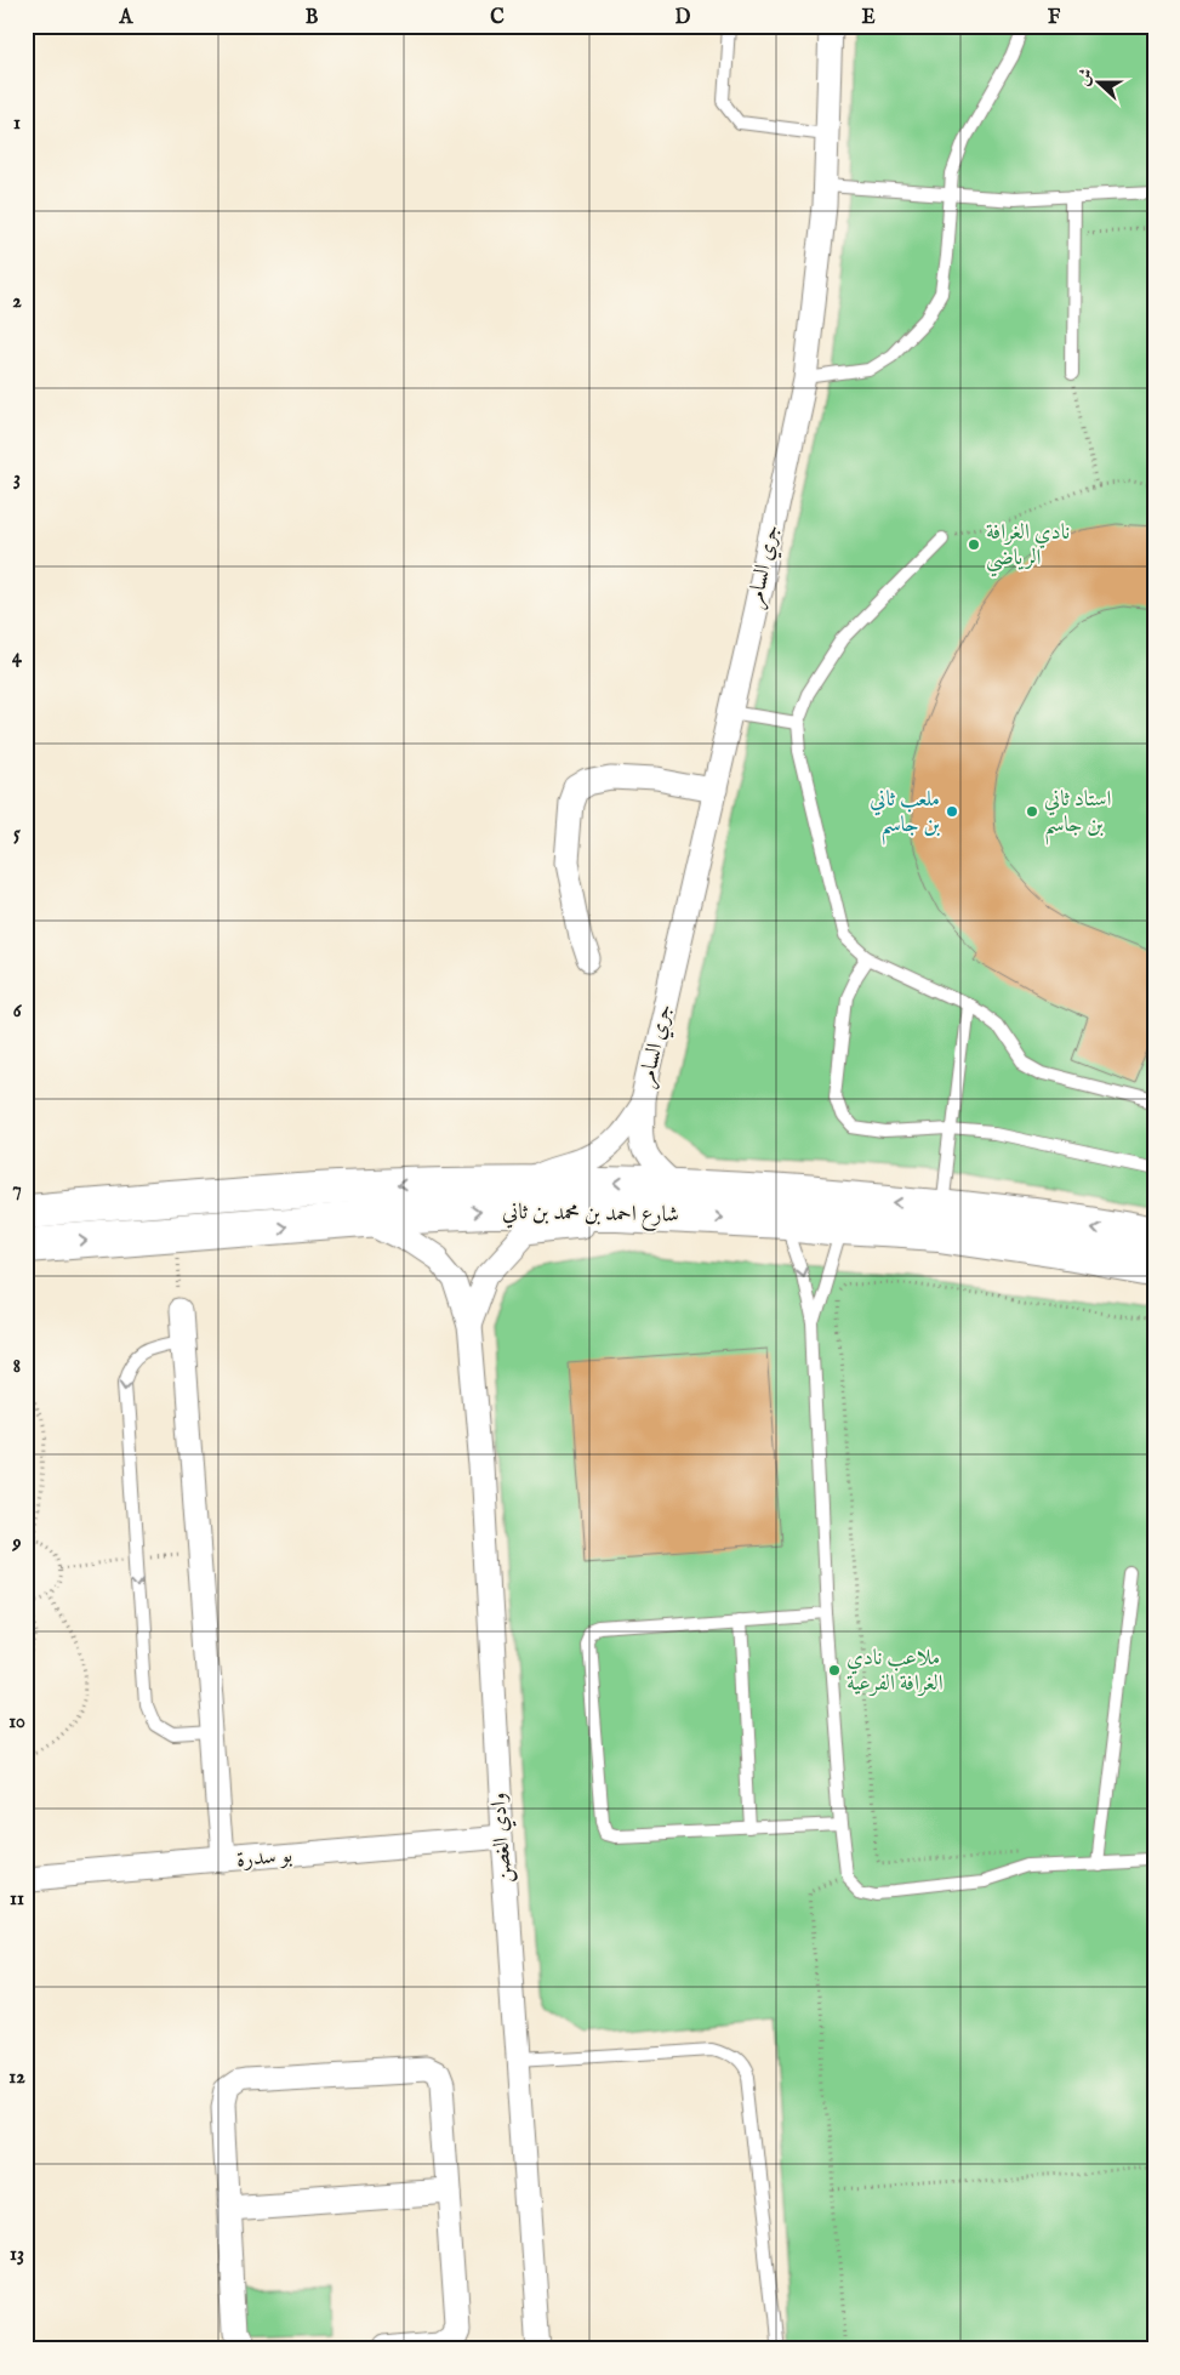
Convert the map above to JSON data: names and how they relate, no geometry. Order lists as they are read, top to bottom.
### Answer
{
  "streets": {
    "street": [
      "جري السامر",
      "شارع احمد بن محمد بن ثاني",
      "وادي الغصن",
      "بو سدرة"
    ]
  },
  "crossings": [
    ["جري السامر", "شارع احمد بن محمد بن ثاني"],
    ["جري السامر", "وادي الغصن"],
    ["شارع احمد بن محمد بن ثاني", "وادي الغصن"],
    ["وادي الغصن", "بو سدرة"]
  ],
  "places": [
    "نادي الغرافة الرياضي",
    "ملعب ثاني بن جاسم",
    "استاد ثاني بن جاسم",
    "ملاعب نادي الغرافة الفرعية"
  ],
  "north": "left",
  "grid": {
    "columns": [
      "A",
      "B",
      "C",
      "D",
      "E",
      "F"
    ],
    "rows": [
      "1",
      "2",
      "3",
      "4",
      "5",
      "6",
      "7",
      "8",
      "9",
      "10",
      "11",
      "12",
      "13"
    ]
  }
}
